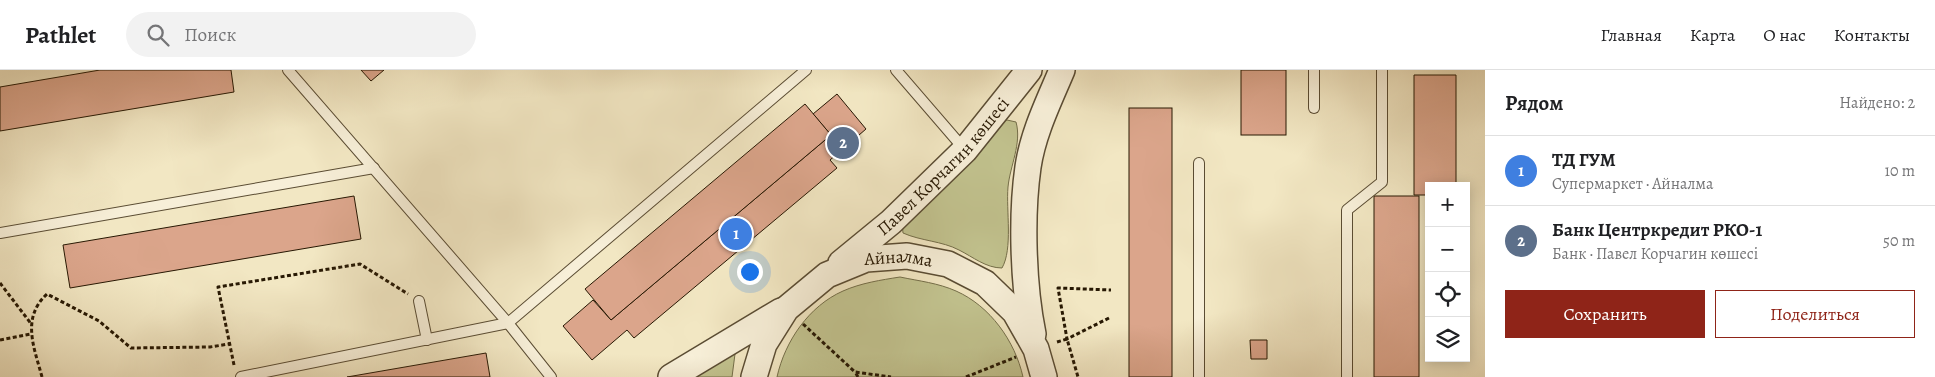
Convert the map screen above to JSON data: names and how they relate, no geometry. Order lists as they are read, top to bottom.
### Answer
{
  "streets": {
    "street": ["Павел Корчагин көшесі", "Айналма"]
  },
  "crossings": [
    ["Павел Корчагин көшесі", "Айналма"]
  ],
  "page": {
    "header": "Pathlet",
    "search": "Поиск",
    "nav": [
      "Главная",
      "Карта",
      "О нас",
      "Контакты"
    ],
    "heading": ["Рядом", "Найдено: 2"],
    "pins": ["2", "1"],
    "list": [
      {
        "mark": "1",
        "name": "ТД ГУМ",
        "note": "Супермаркет · Айналма",
        "value": "10 m"
      },
      {
        "mark": "2",
        "name": "Банк Центркредит РКО-1",
        "note": "Банк · Павел Корчагин көшесі",
        "value": "50 m"
      }
    ],
    "map_buttons": ["+", "−"],
    "buttons": ["Сохранить", "Поделиться"]
  }
}
